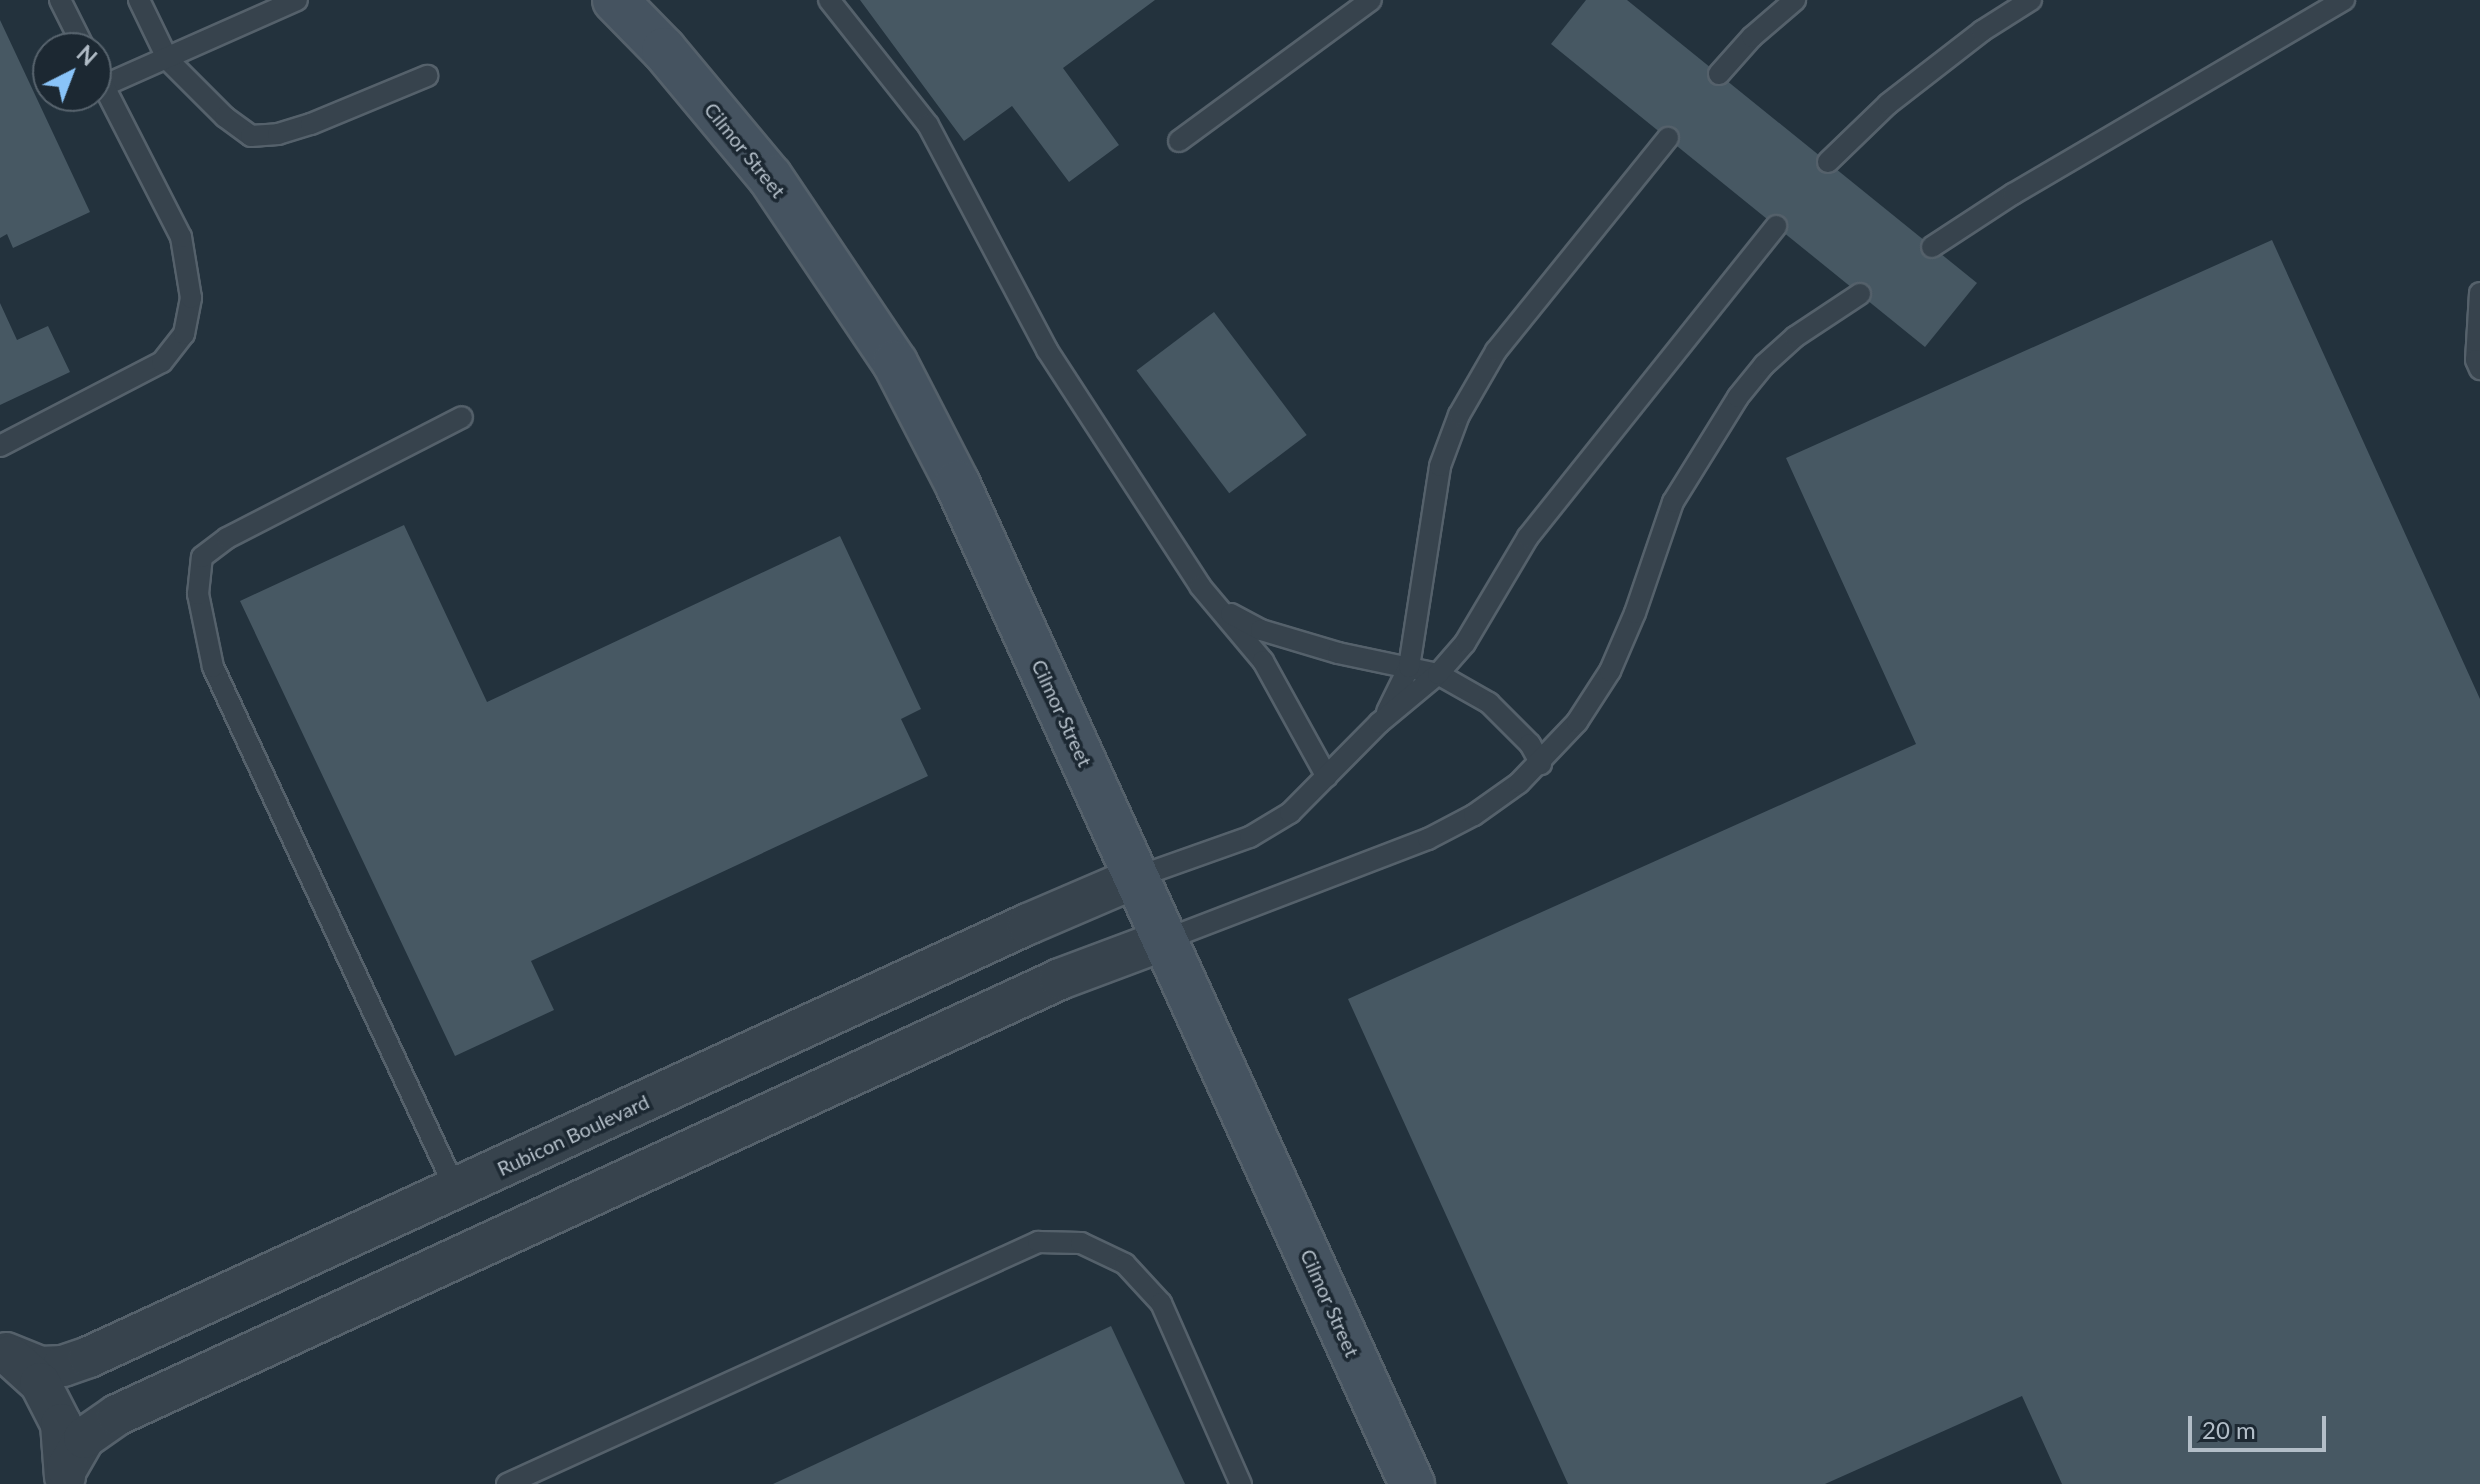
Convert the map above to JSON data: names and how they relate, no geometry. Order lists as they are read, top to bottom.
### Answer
{
  "streets": {
    "street": ["Cilmor Street", "Rubicon Boulevard"]
  },
  "crossings": [
    ["Cilmor Street", "Rubicon Boulevard"]
  ],
  "scale_bar": "20 m",
  "north": "top right"
}
